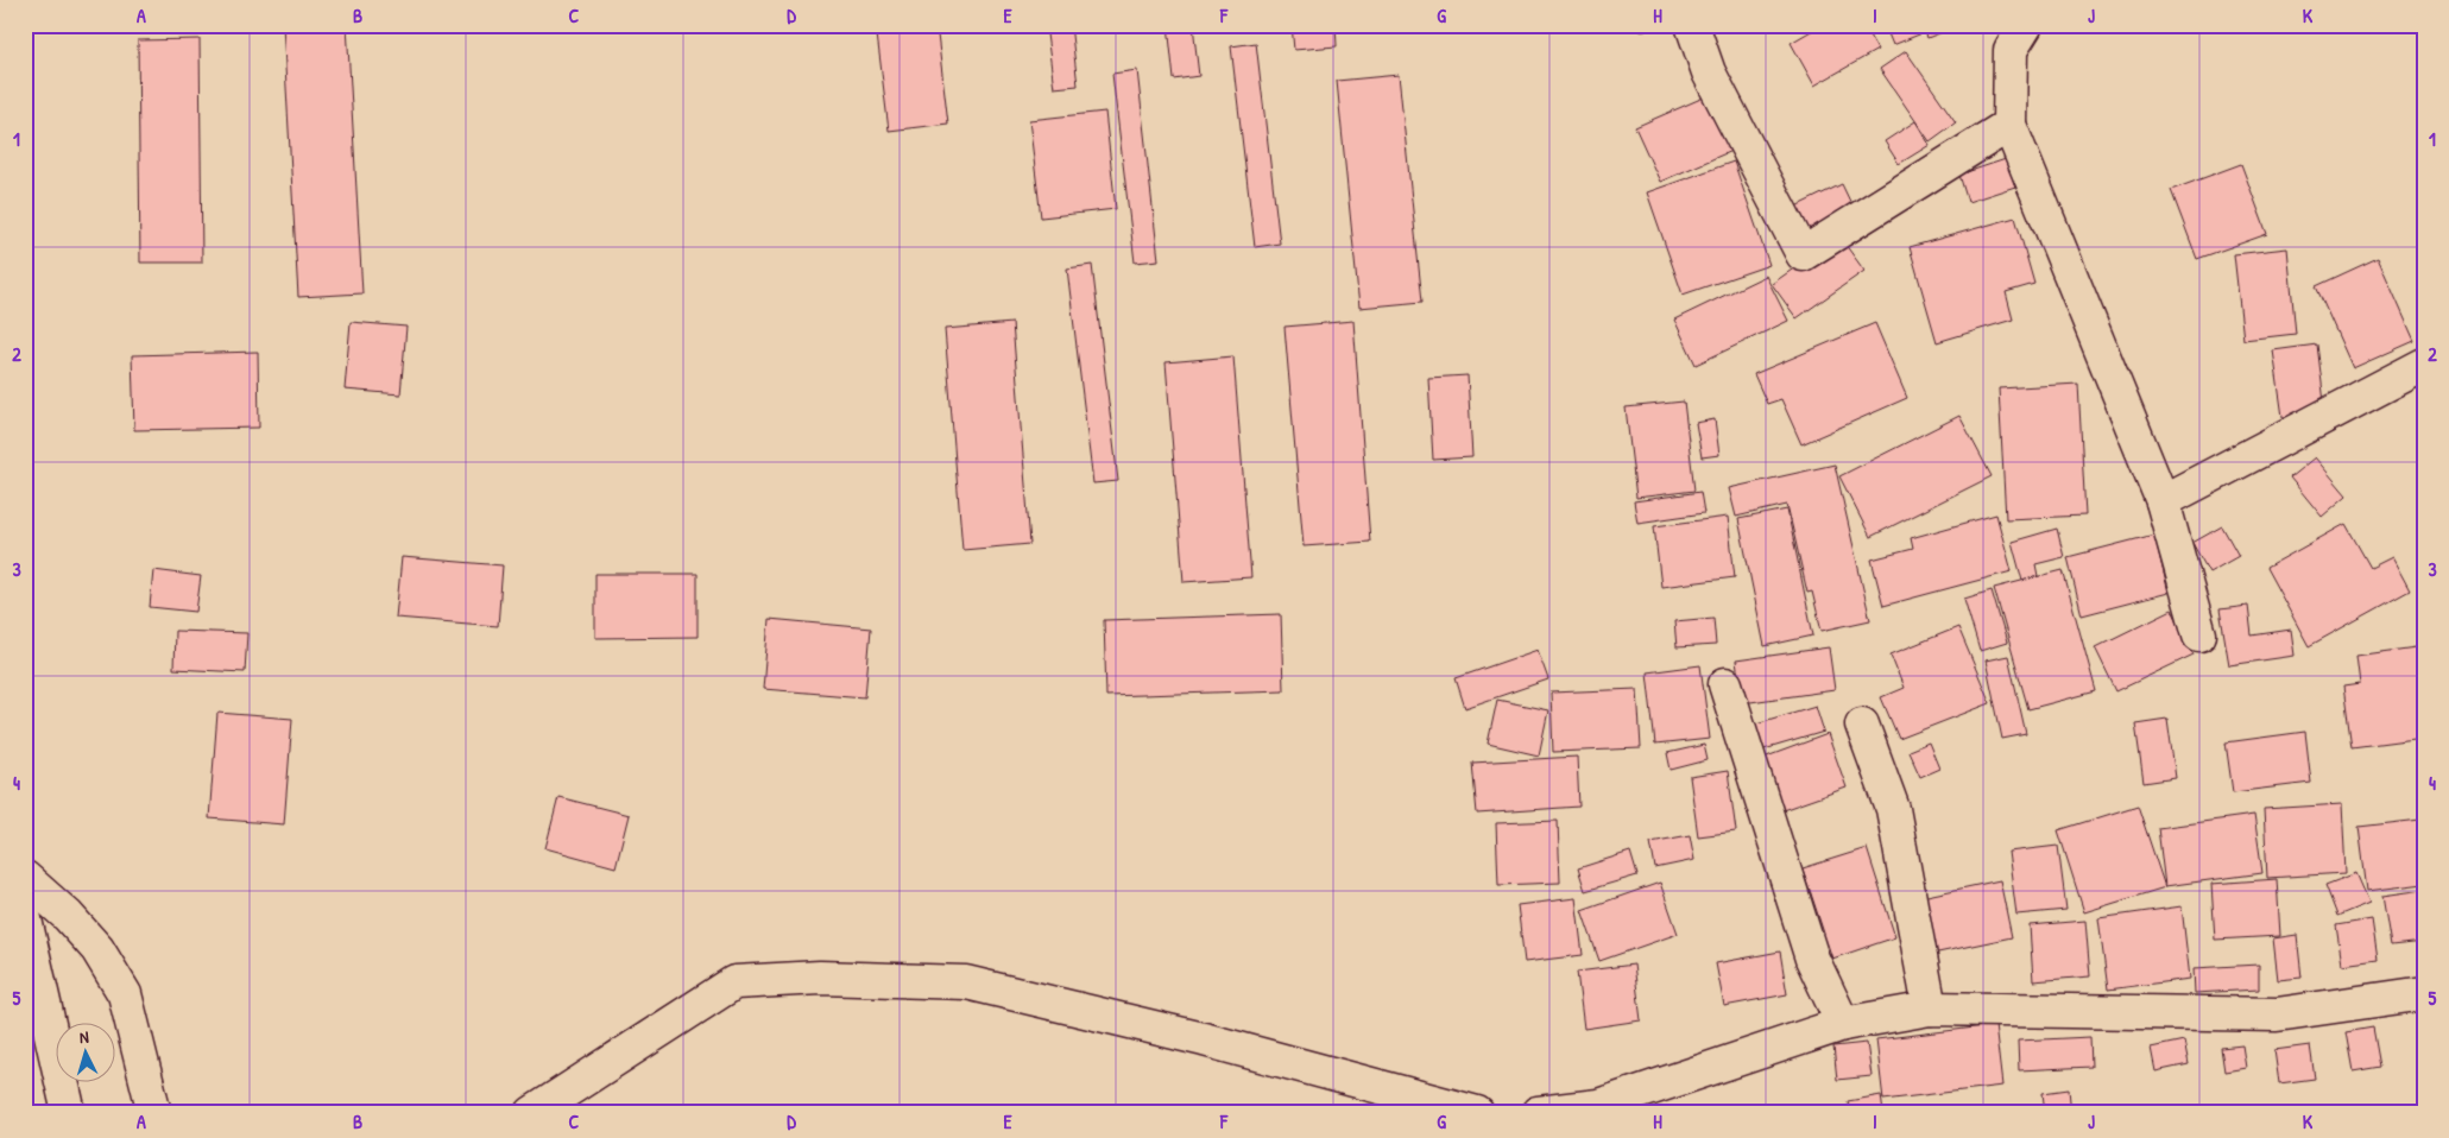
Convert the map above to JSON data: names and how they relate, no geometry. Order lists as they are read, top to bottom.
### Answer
{
  "north": "top",
  "grid": {
    "columns": [
      "A",
      "B",
      "C",
      "D",
      "E",
      "F",
      "G",
      "H",
      "I",
      "J",
      "K"
    ],
    "rows": [
      "1",
      "2",
      "3",
      "4",
      "5"
    ]
  }
}
